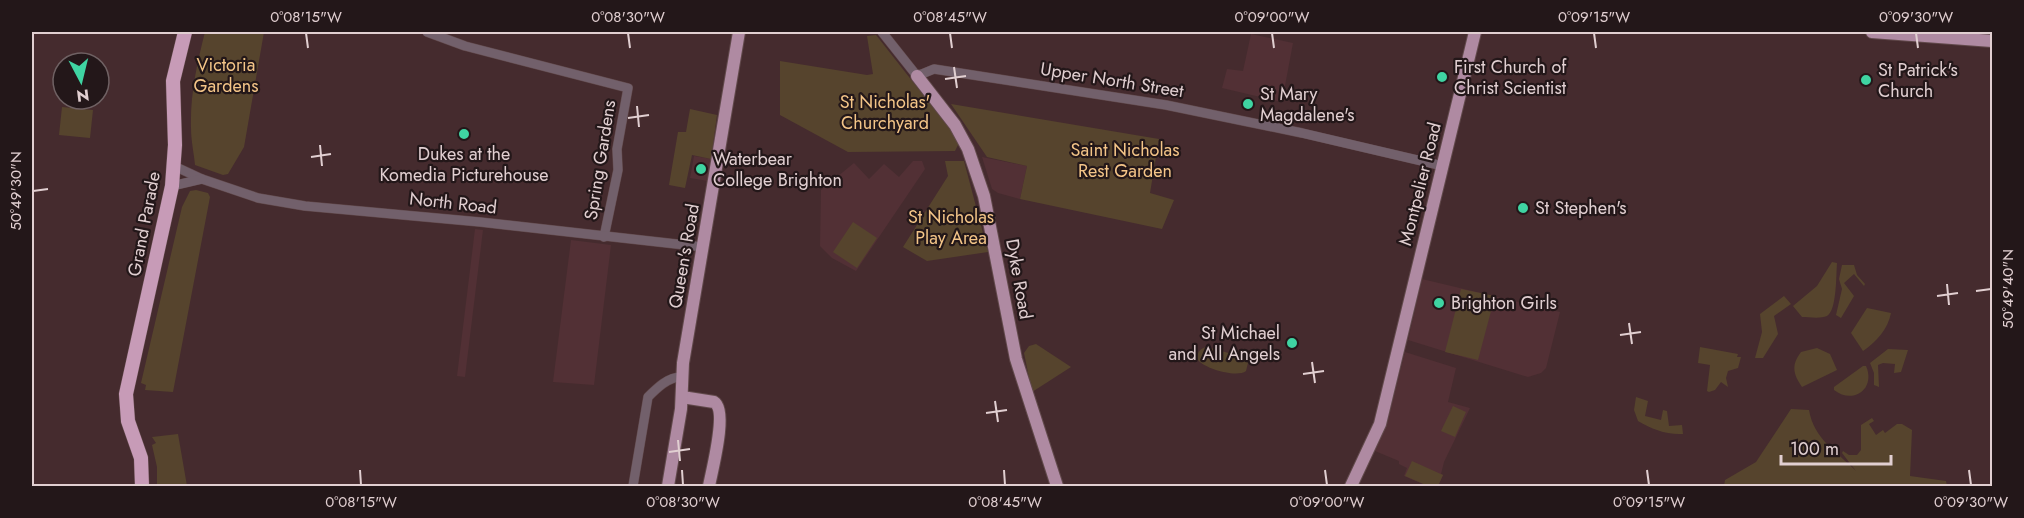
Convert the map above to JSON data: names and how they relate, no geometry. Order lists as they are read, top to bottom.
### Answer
{
  "streets": {
    "highway": ["Grand Parade"],
    "main road": ["Montpelier Road", "Queen's Road", "Dyke Road"],
    "street": ["Upper North Street", "Spring Gardens", "North Road"]
  },
  "crossings": [
    ["Upper North Street", "Montpelier Road"],
    ["Upper North Street", "Dyke Road"],
    ["Spring Gardens", "North Road"],
    ["North Road", "Grand Parade"],
    ["North Road", "Queen's Road"]
  ],
  "parks": [
    "Victoria Gardens",
    "St Nicholas' Churchyard",
    "Saint Nicholas Rest Garden",
    "St Nicholas Play Area"
  ],
  "places": [
    "First Church of Christ Scientist",
    "St Patrick's Church",
    "St Mary Magdalene's",
    "Dukes at the Komedia Picturehouse",
    "Waterbear College Brighton",
    "St Stephen's",
    "Brighton Girls",
    "St Michael and All Angels"
  ],
  "scale_bar": "100 m",
  "north": "bottom",
  "coordinates": [
    "0°08'15\"W",
    "0°08'30\"W",
    "0°08'45\"W",
    "0°09'00\"W",
    "0°09'15\"W",
    "0°09'30\"W",
    "50°49'30\"N",
    "50°49'40\"N"
  ]
}
